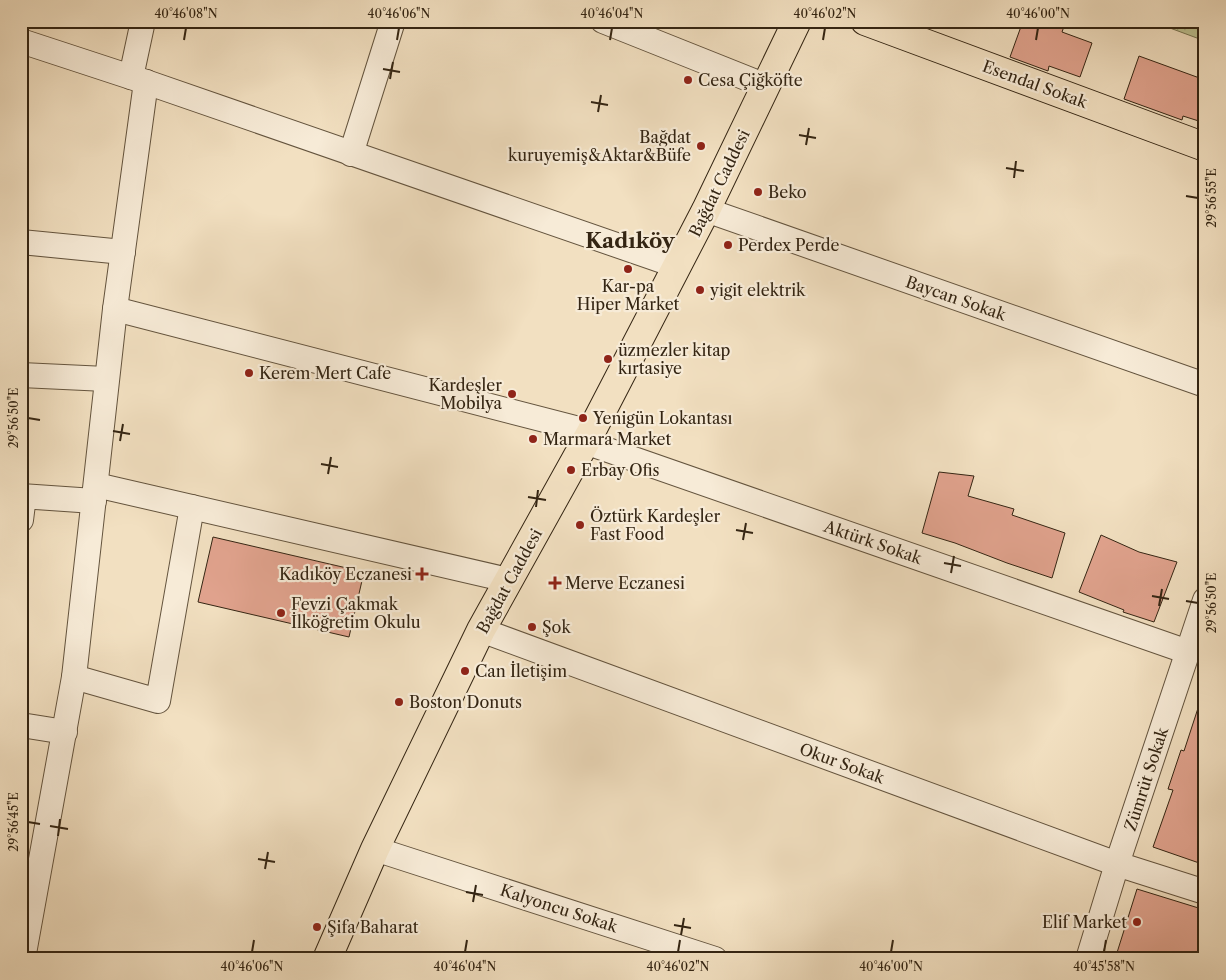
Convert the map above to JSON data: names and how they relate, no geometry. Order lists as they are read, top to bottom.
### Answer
{
  "streets": {
    "main road": ["Esendal Sokak", "Bağdat Caddesi"],
    "street": [
      "Baycan Sokak",
      "Aktürk Sokak",
      "Okur Sokak",
      "Zümrüt Sokak",
      "Kalyoncu Sokak"
    ]
  },
  "crossings": [
    ["Bağdat Caddesi", "Baycan Sokak"],
    ["Bağdat Caddesi", "Aktürk Sokak"],
    ["Bağdat Caddesi", "Okur Sokak"],
    ["Bağdat Caddesi", "Kalyoncu Sokak"],
    ["Aktürk Sokak", "Zümrüt Sokak"],
    ["Okur Sokak", "Zümrüt Sokak"]
  ],
  "districts": ["Kadıköy"],
  "places": {
    "other": [
      "Cesa Çiğköfte",
      "Bağdat kuruyemiş&Aktar&Büfe",
      "Beko",
      "Perdex Perde",
      "Kar-pa Hiper Market",
      "yigit elektrik",
      "üzmezler kitap kırtasiye",
      "Kerem Mert Cafe",
      "Kardeşler Mobilya",
      "Yenigün Lokantası",
      "Marmara Market",
      "Erbay Ofis",
      "Öztürk Kardeşler Fast Food",
      "Fevzi Çakmak İlköğretim Okulu",
      "Şok",
      "Can İletişim",
      "Boston Donuts",
      "Elif Market",
      "Şifa Baharat"
    ],
    "health": ["Kadıköy Eczanesi", "Merve Eczanesi"]
  },
  "coordinates": [
    "40°46'08\"N",
    "40°46'06\"N",
    "40°46'04\"N",
    "40°46'02\"N",
    "40°46'00\"N",
    "29°56'55\"E",
    "29°56'50\"E",
    "29°56'45\"E",
    "40°45'58\"N"
  ]
}
